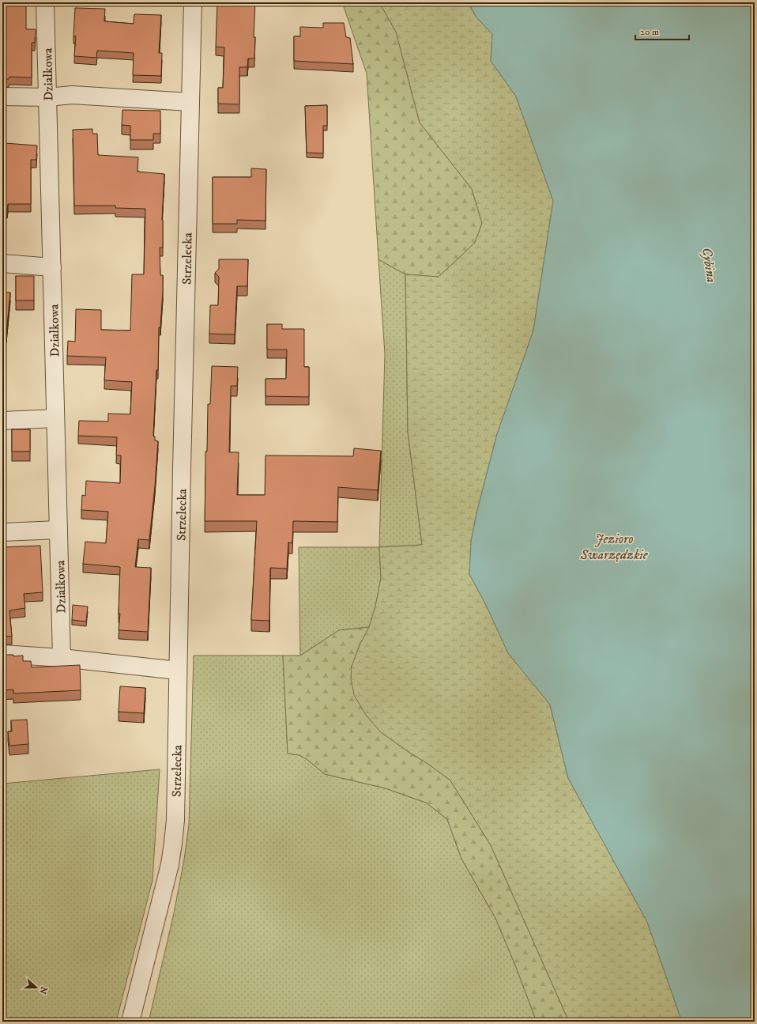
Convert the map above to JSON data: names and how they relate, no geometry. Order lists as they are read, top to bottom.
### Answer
{
  "streets": {
    "street": ["Działkowa", "Strzelecka"]
  },
  "water": ["Cybina", "Jezioro Swarzędzkie"],
  "scale_bar": "20 m",
  "north": "right"
}
